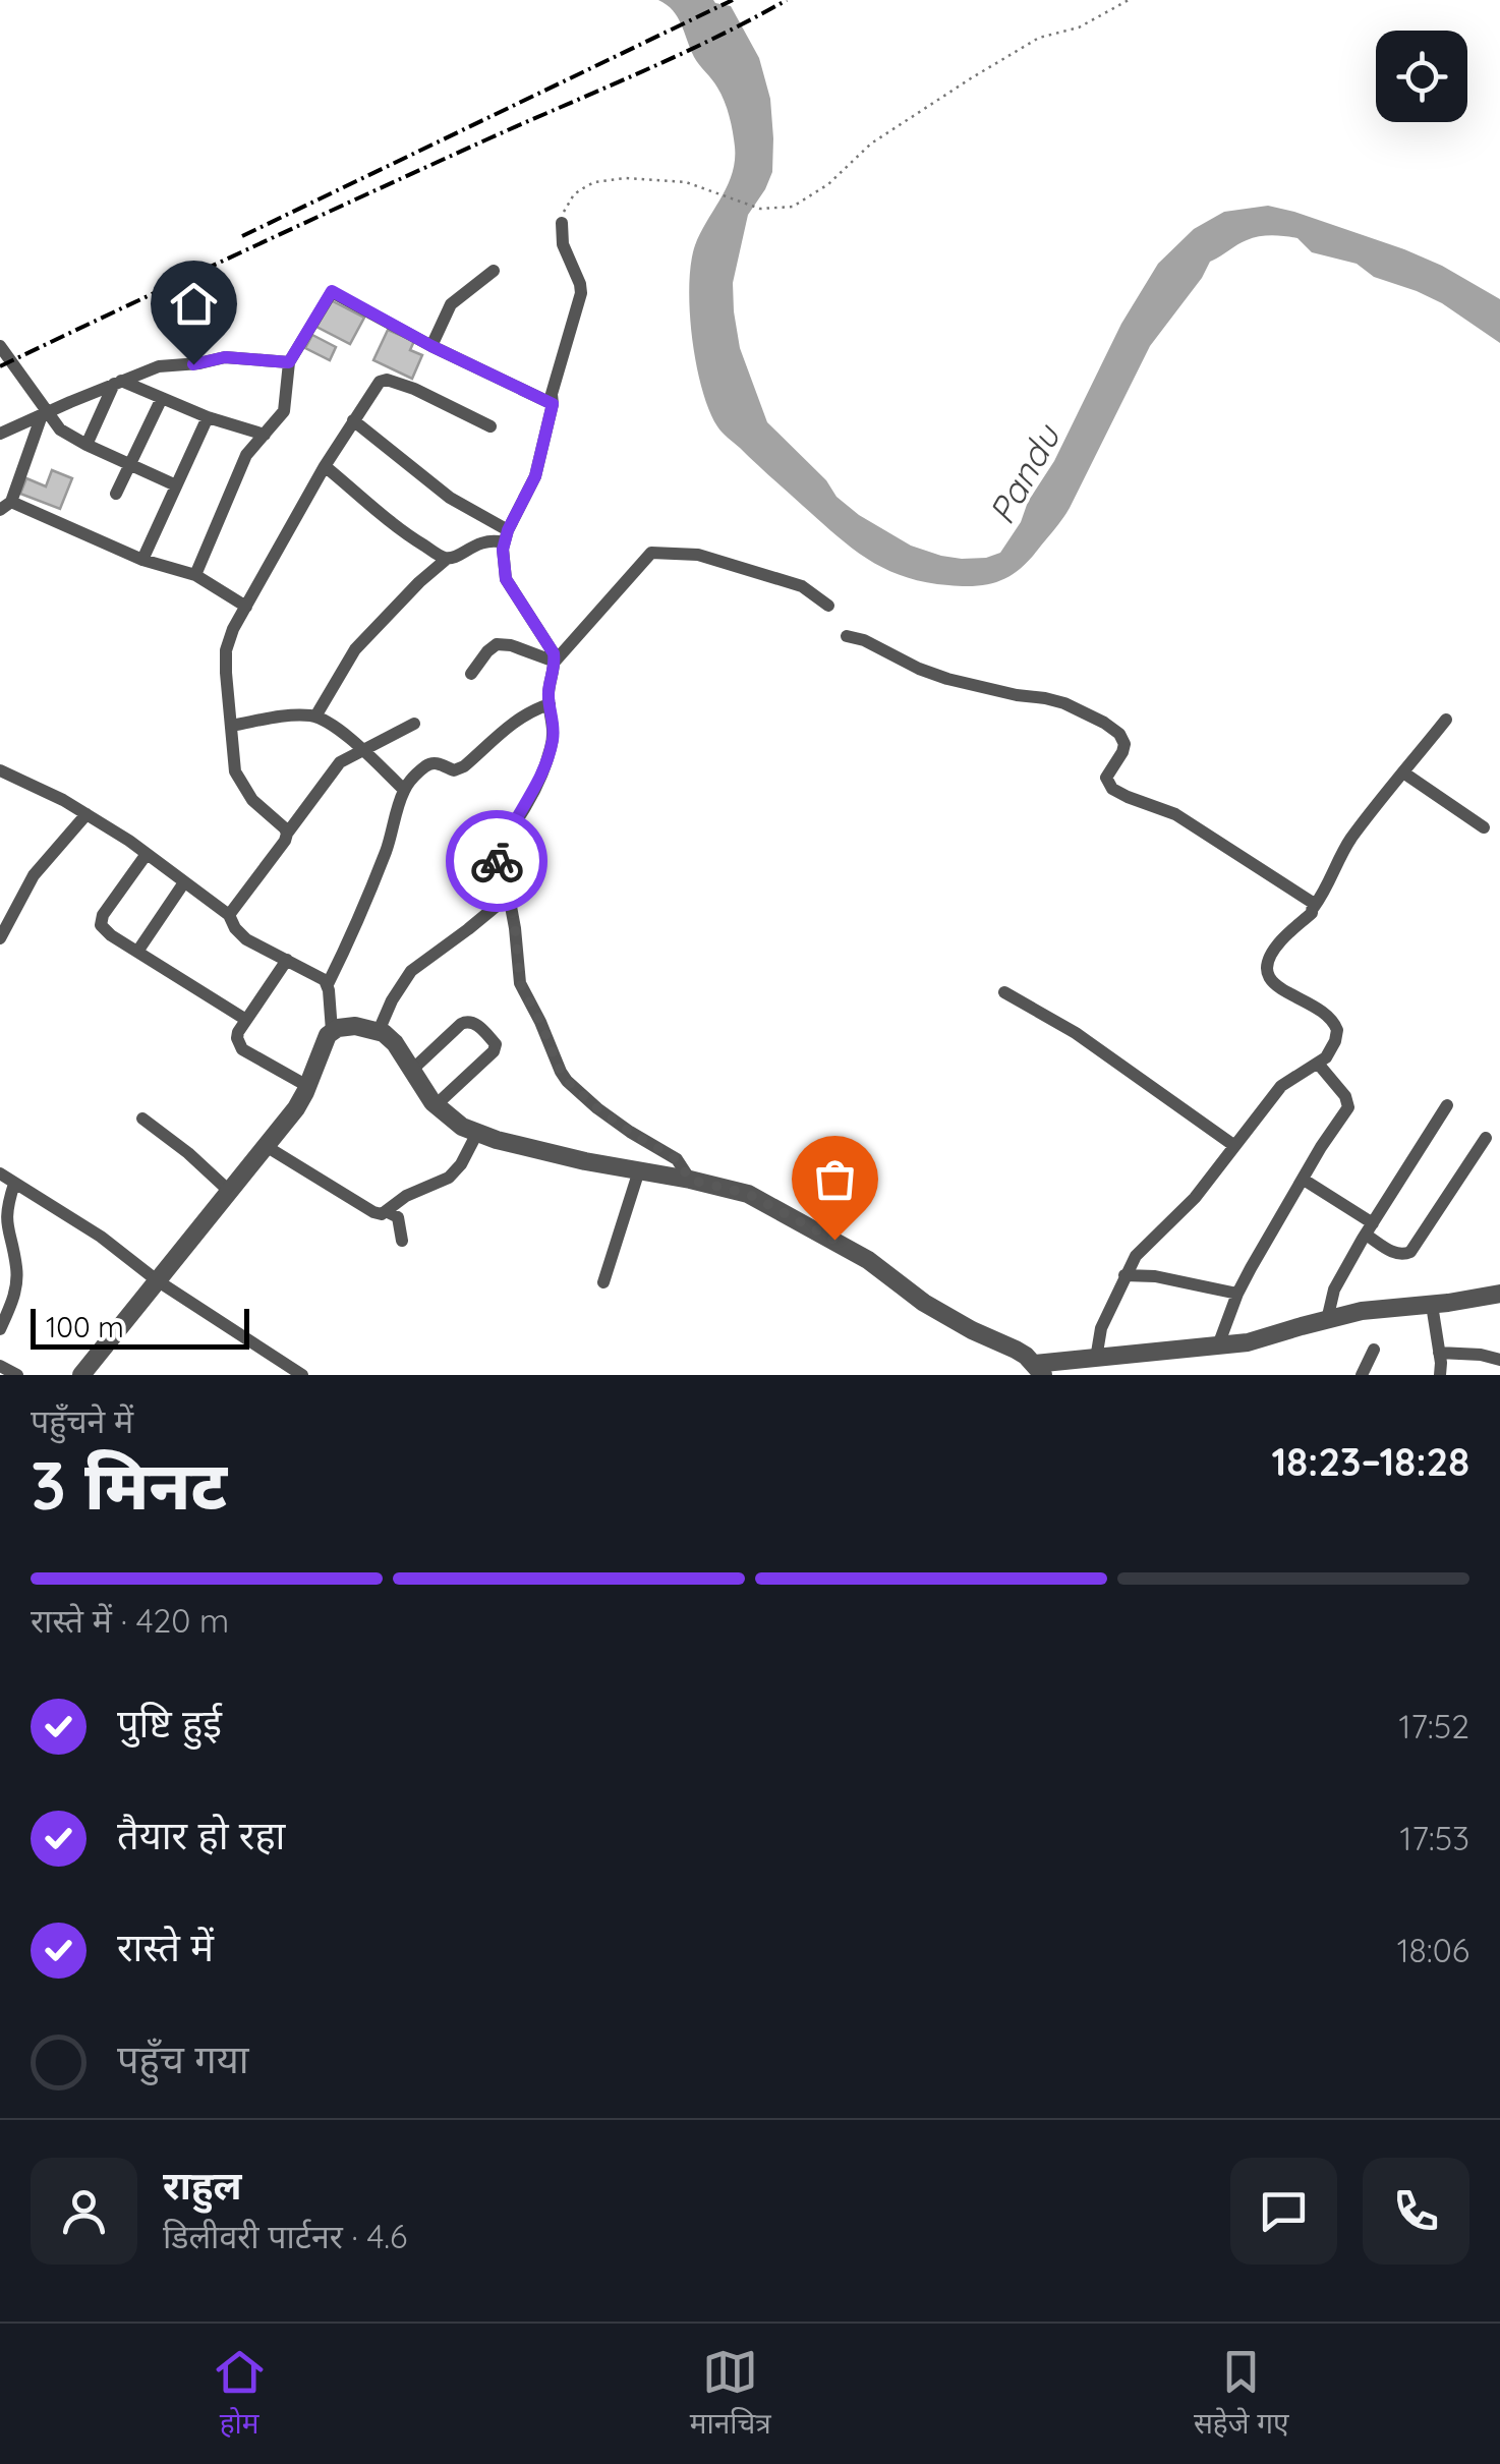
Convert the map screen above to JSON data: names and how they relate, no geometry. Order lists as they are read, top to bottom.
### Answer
{
  "water": ["Pandu"],
  "scale_bar": "100 m",
  "page": {
    "scale": "100 m",
    "heading": ["3 मिनट", "पहुँचने में", "18:23–18:28"],
    "panel": ["राहुल", "डिलीवरी पार्टनर · 4.6"],
    "bar": "रास्ते में · 420 m",
    "list": [
      ["पुष्टि हुई", "17:52"],
      ["तैयार हो रहा", "17:53"],
      ["रास्ते में", "18:06"],
      "पहुँच गया"
    ],
    "tabs": ["होम", "मानचित्र", "सहेजे गए"]
  }
}
